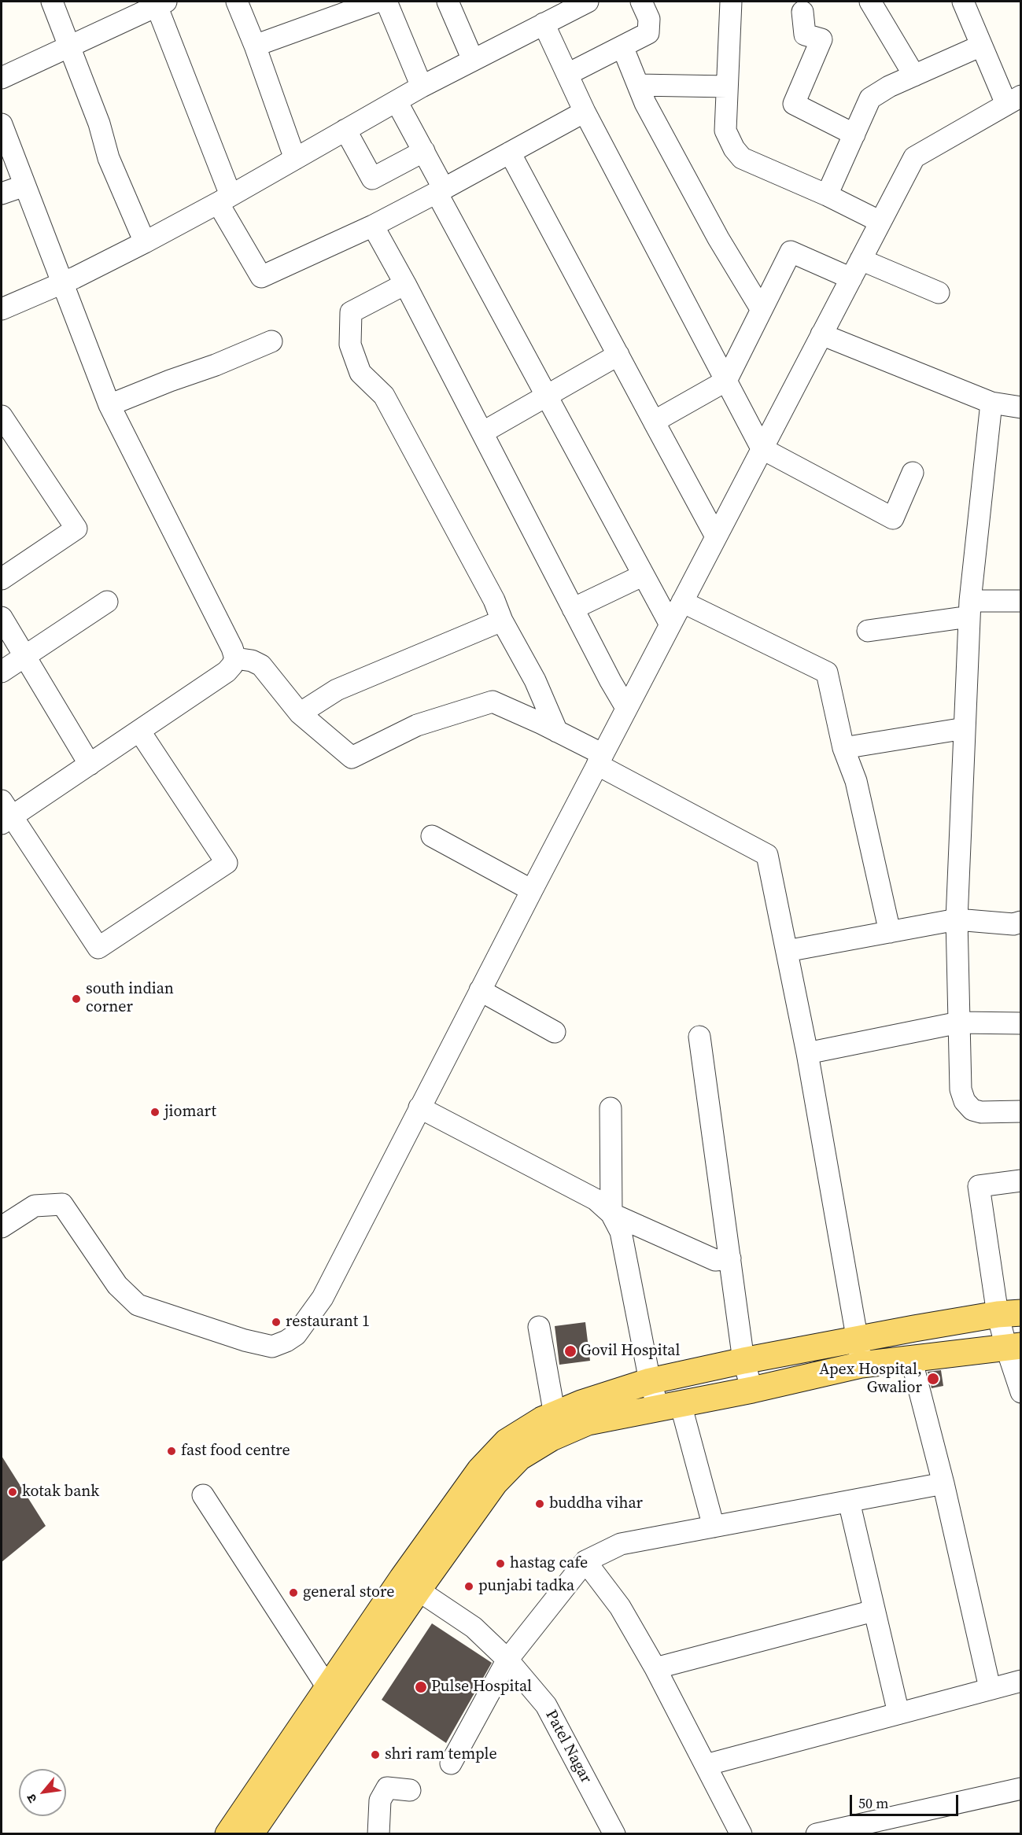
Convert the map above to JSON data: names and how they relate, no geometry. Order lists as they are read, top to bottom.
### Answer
{
  "streets": {
    "street": ["Patel Nagar"]
  },
  "places": [
    "south indian corner",
    "jiomart",
    "restaurant 1",
    "Govil Hospital",
    "Apex Hospital, Gwalior",
    "fast food centre",
    "kotak bank",
    "buddha vihar",
    "hastag cafe",
    "punjabi tadka",
    "general store",
    "Pulse Hospital",
    "shri ram temple"
  ],
  "scale_bar": "50 m",
  "north": "bottom left"
}
